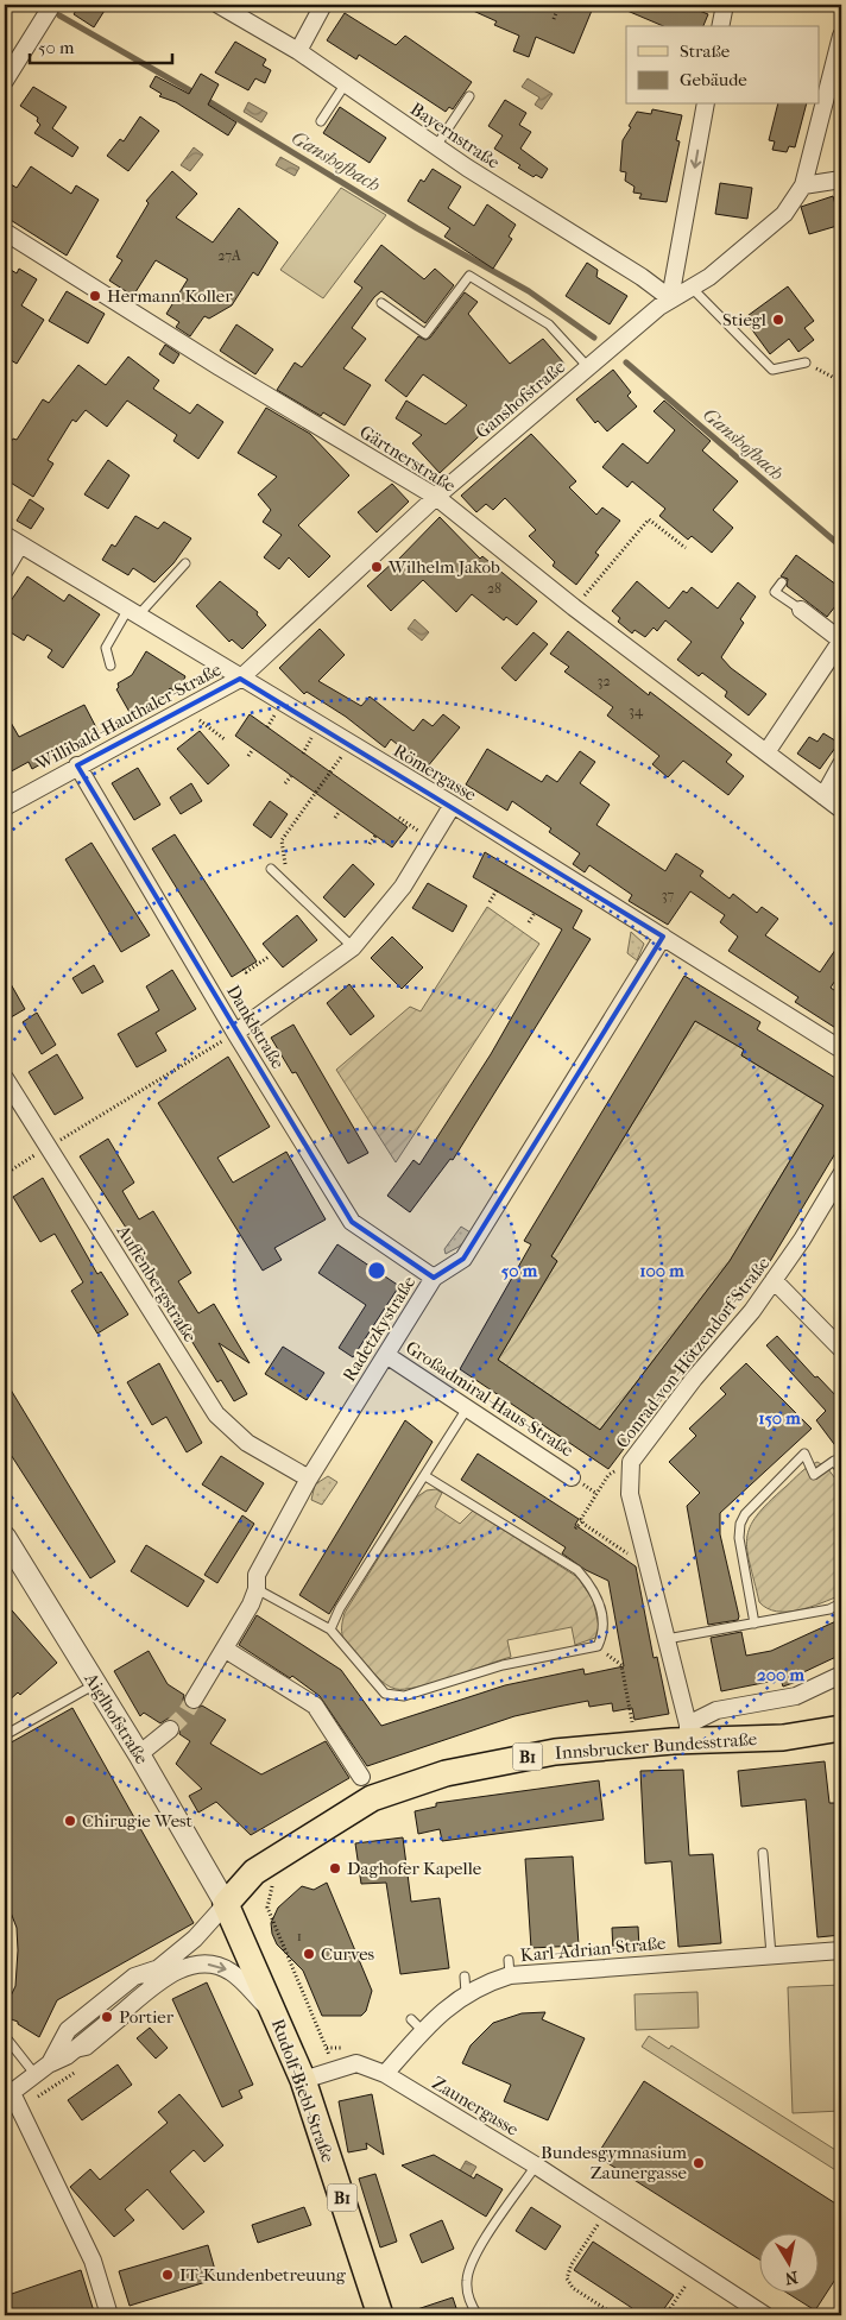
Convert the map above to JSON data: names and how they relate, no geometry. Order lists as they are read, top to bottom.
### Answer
{
  "streets": {
    "main road": ["Innsbrucker Bundesstraße", "B1", "Rudolf-Biebl-Straße"],
    "street": [
      "Bayernstraße",
      "Ganshofstraße",
      "Gärtnerstraße",
      "Willibald-Hauthaler-Straße",
      "Römergasse",
      "Danklstraße",
      "Auffenbergstraße",
      "Radetzkystraße",
      "Conrad-von-Hötzendorf-Straße",
      "Großadmiral-Haus-Straße",
      "Aiglhofstraße",
      "Karl-Adrian-Straße",
      "Zaunergasse"
    ]
  },
  "crossings": [
    ["Bayernstraße", "Ganshofstraße"],
    ["Ganshofstraße", "Gärtnerstraße"],
    ["Ganshofstraße", "Willibald-Hauthaler-Straße"],
    ["Ganshofstraße", "Römergasse"],
    ["Willibald-Hauthaler-Straße", "Römergasse"],
    ["Willibald-Hauthaler-Straße", "Danklstraße"],
    ["Römergasse", "Radetzkystraße"],
    ["Danklstraße", "Radetzkystraße"],
    ["Auffenbergstraße", "Radetzkystraße"],
    ["Radetzkystraße", "Großadmiral-Haus-Straße"],
    ["Conrad-von-Hötzendorf-Straße", "Innsbrucker Bundesstraße"],
    ["Aiglhofstraße", "Innsbrucker Bundesstraße"],
    ["Aiglhofstraße", "Rudolf-Biebl-Straße"],
    ["Innsbrucker Bundesstraße", "Rudolf-Biebl-Straße"],
    ["Karl-Adrian-Straße", "Zaunergasse"],
    ["Rudolf-Biebl-Straße", "Zaunergasse"]
  ],
  "water": ["Ganshofbach"],
  "places": [
    "Hermann Koller",
    "Stiegl",
    "Wilhelm Jakob",
    "Chirugie West",
    "Daghofer Kapelle",
    "Curves",
    "Portier",
    "Bundesgymnasium Zaunergasse",
    "IT-Kundenbetreuung"
  ],
  "house_numbers": [
    "27A",
    "28",
    "32",
    "34",
    "37",
    "1"
  ],
  "legend": ["Straße", "Gebäude"],
  "scale_bar": "50 m",
  "north": "bottom",
  "rings": [
    "50 m",
    "100 m",
    "150 m",
    "200 m"
  ]
}
